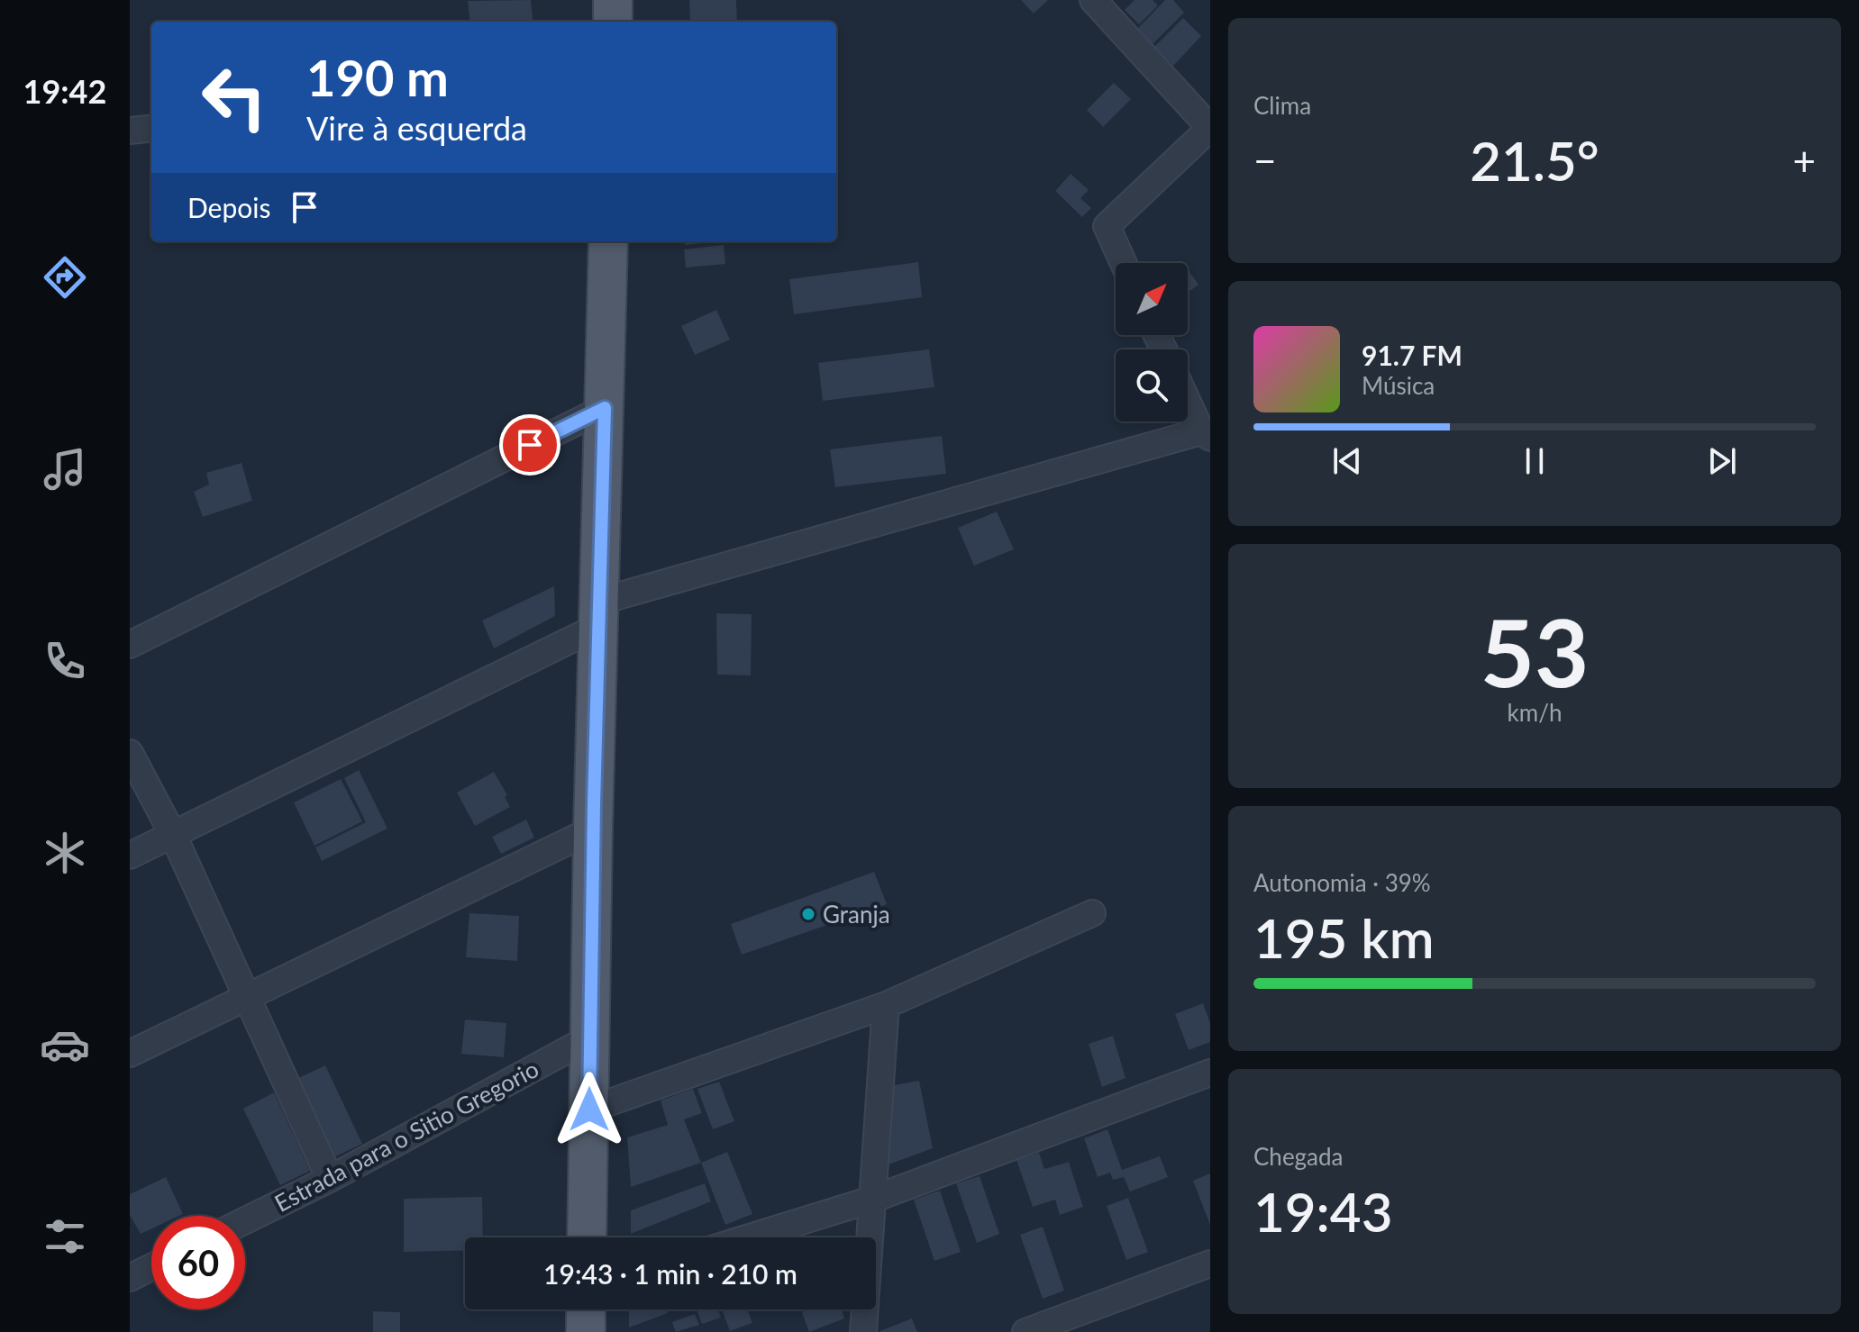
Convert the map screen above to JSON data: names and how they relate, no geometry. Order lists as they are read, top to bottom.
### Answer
{
  "streets": {
    "street": ["Estrada para o Sitio Gregorio"]
  },
  "places": ["Granja"],
  "north": "top right",
  "page": {
    "tabs": "19:42",
    "tile": [
      "Clima",
      ["53", "km/h"],
      ["Autonomia · 39%", "195 km"],
      ["Chegada", "19:43"]
    ],
    "turn": ["190 m", "Vire à esquerda"],
    "heat": ["−", "21.5°", "+"],
    "then": "Depois",
    "song": ["91.7 FM", "Música"],
    "limit": "60",
    "trip": "19:43 · 1 min · 210 m"
  }
}
